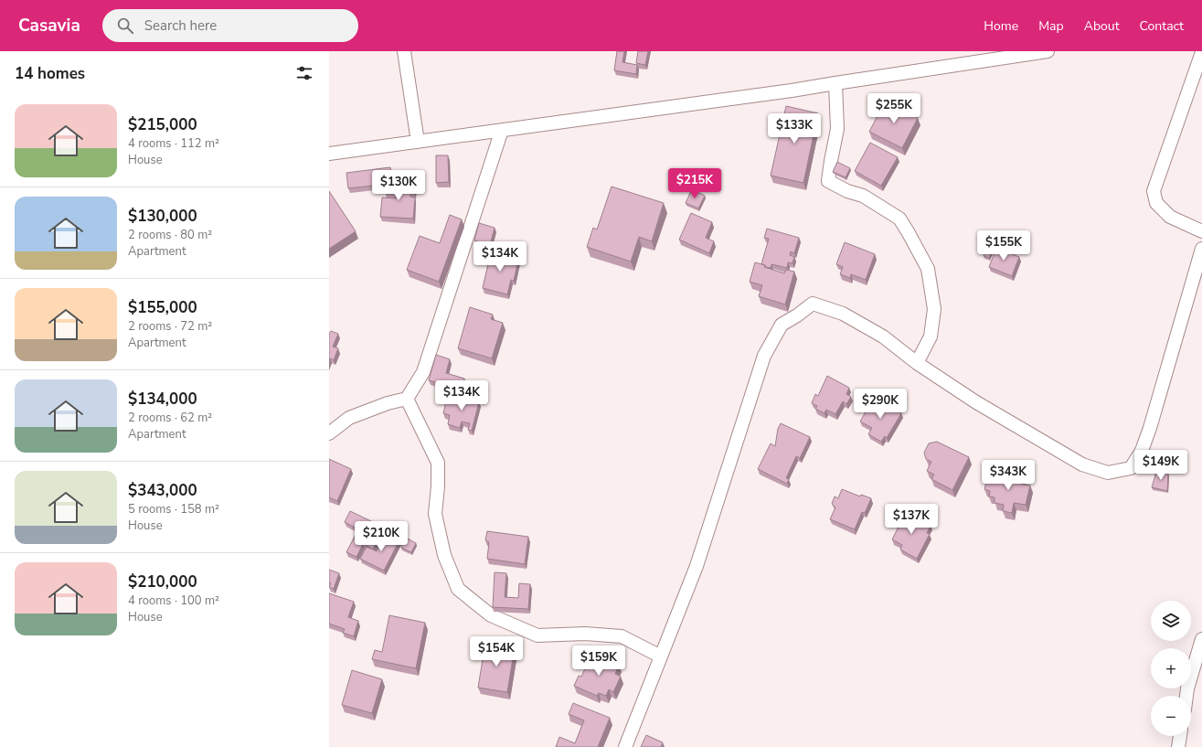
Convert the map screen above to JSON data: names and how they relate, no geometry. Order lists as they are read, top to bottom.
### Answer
{
  "page": {
    "header": "Casavia",
    "search": "Search here",
    "nav": [
      "Home",
      "Map",
      "About",
      "Contact"
    ],
    "heading": "14 homes",
    "price": [
      "$255K",
      "$133K",
      "$215K",
      "$130K",
      "$155K",
      "$134K",
      "$134K",
      "$290K",
      "$149K",
      "$343K",
      "$137K",
      "$210K",
      "$154K",
      "$159K"
    ],
    "list": [
      {
        "name": "$215,000",
        "note": "4 rooms · 112 m² · House"
      },
      {
        "name": "$130,000",
        "note": "2 rooms · 80 m² · Apartment"
      },
      {
        "name": "$155,000",
        "note": "2 rooms · 72 m² · Apartment"
      },
      {
        "name": "$134,000",
        "note": "2 rooms · 62 m² · Apartment"
      },
      {
        "name": "$343,000",
        "note": "5 rooms · 158 m² · House"
      },
      {
        "name": "$210,000",
        "note": "4 rooms · 100 m² · House"
      }
    ],
    "map_buttons": ["+", "−"]
  }
}
